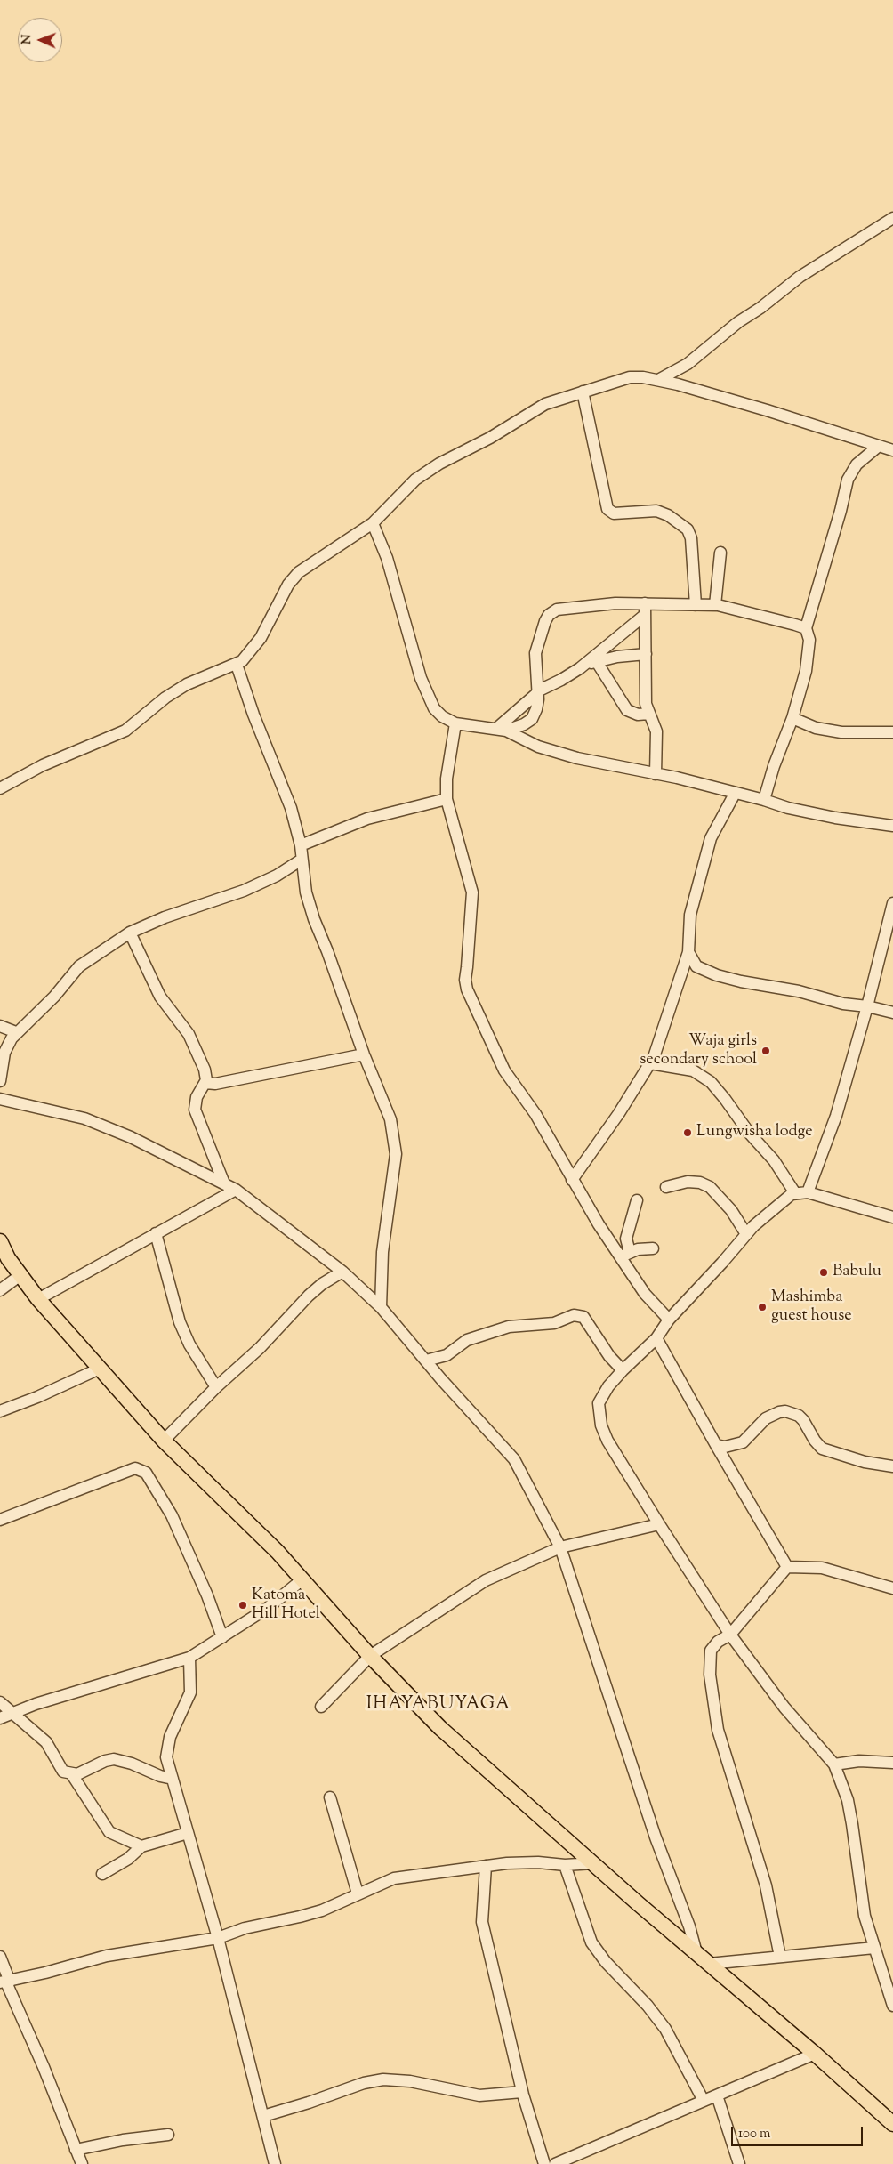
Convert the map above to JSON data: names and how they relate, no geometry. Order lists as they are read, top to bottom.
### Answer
{
  "districts": ["IHAYABUYAGA"],
  "places": [
    "Waja girls secondary school",
    "Lungwisha lodge",
    "Babulu",
    "Mashimba guest house",
    "Katoma Hill Hotel"
  ],
  "scale_bar": "100 m",
  "north": "left"
}
